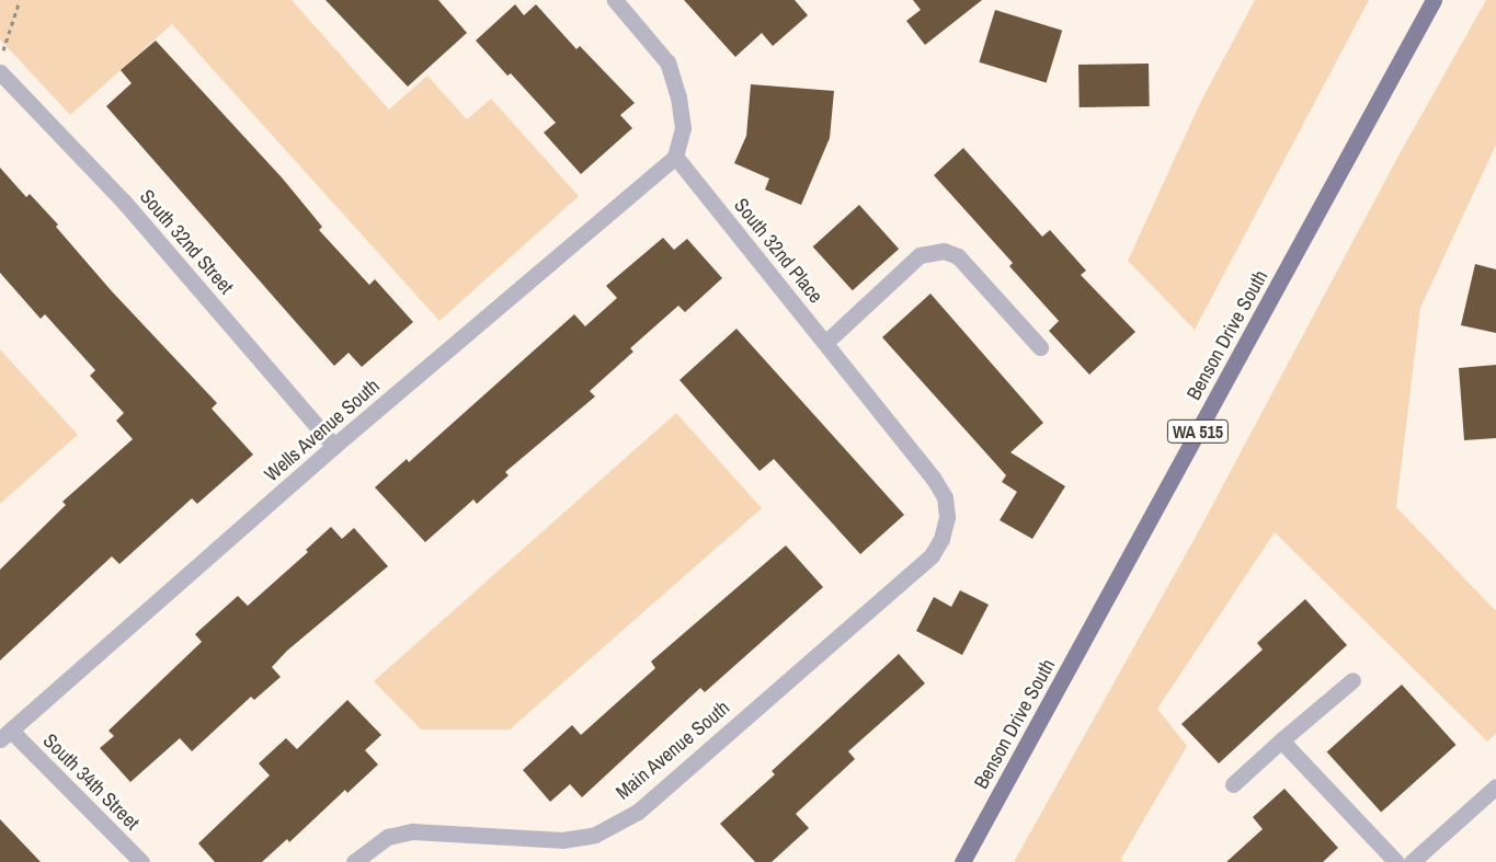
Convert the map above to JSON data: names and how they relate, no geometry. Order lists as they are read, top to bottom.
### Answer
{
  "streets": {
    "main road": ["Benson Drive South", "WA 515"],
    "street": [
      "South 32nd Street",
      "South 32nd Place",
      "Wells Avenue South",
      "Main Avenue South",
      "South 34th Street"
    ]
  },
  "crossings": [
    ["South 32nd Street", "Wells Avenue South"],
    ["South 32nd Place", "Wells Avenue South"],
    ["South 32nd Place", "Main Avenue South"],
    ["Wells Avenue South", "South 34th Street"]
  ]
}
